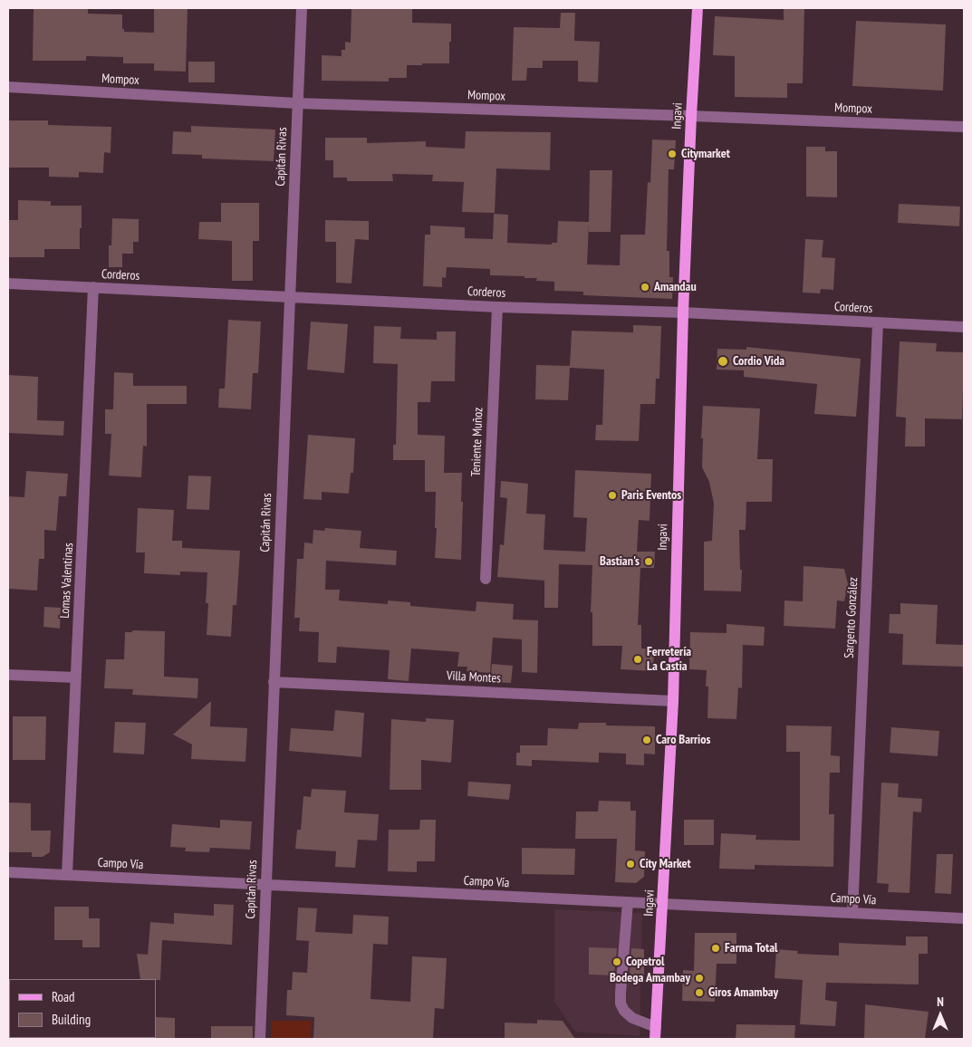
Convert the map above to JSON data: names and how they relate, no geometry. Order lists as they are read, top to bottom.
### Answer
{
  "streets": {
    "main road": ["Ingavi"],
    "street": [
      "Mompox",
      "Capitán Rivas",
      "Corderos",
      "Teniente Muñoz",
      "Lomas Valentinas",
      "Sargento González",
      "Villa Montes",
      "Campo Vía"
    ]
  },
  "crossings": [
    ["Mompox", "Ingavi"],
    ["Mompox", "Capitán Rivas"],
    ["Ingavi", "Corderos"],
    ["Ingavi", "Villa Montes"],
    ["Ingavi", "Campo Vía"],
    ["Capitán Rivas", "Corderos"],
    ["Capitán Rivas", "Villa Montes"],
    ["Capitán Rivas", "Campo Vía"],
    ["Corderos", "Teniente Muñoz"],
    ["Corderos", "Lomas Valentinas"],
    ["Corderos", "Sargento González"],
    ["Lomas Valentinas", "Campo Vía"],
    ["Sargento González", "Campo Vía"]
  ],
  "places": [
    "Citymarket",
    "Amandau",
    "Cordio Vida",
    "Paris Eventos",
    "Bastian's",
    "Ferretería La Castia",
    "Caro Barrios",
    "City Market",
    "Farma Total",
    "Copetrol",
    "Bodega Amambay",
    "Giros Amambay"
  ],
  "legend": ["Road", "Building"],
  "north": "top"
}
